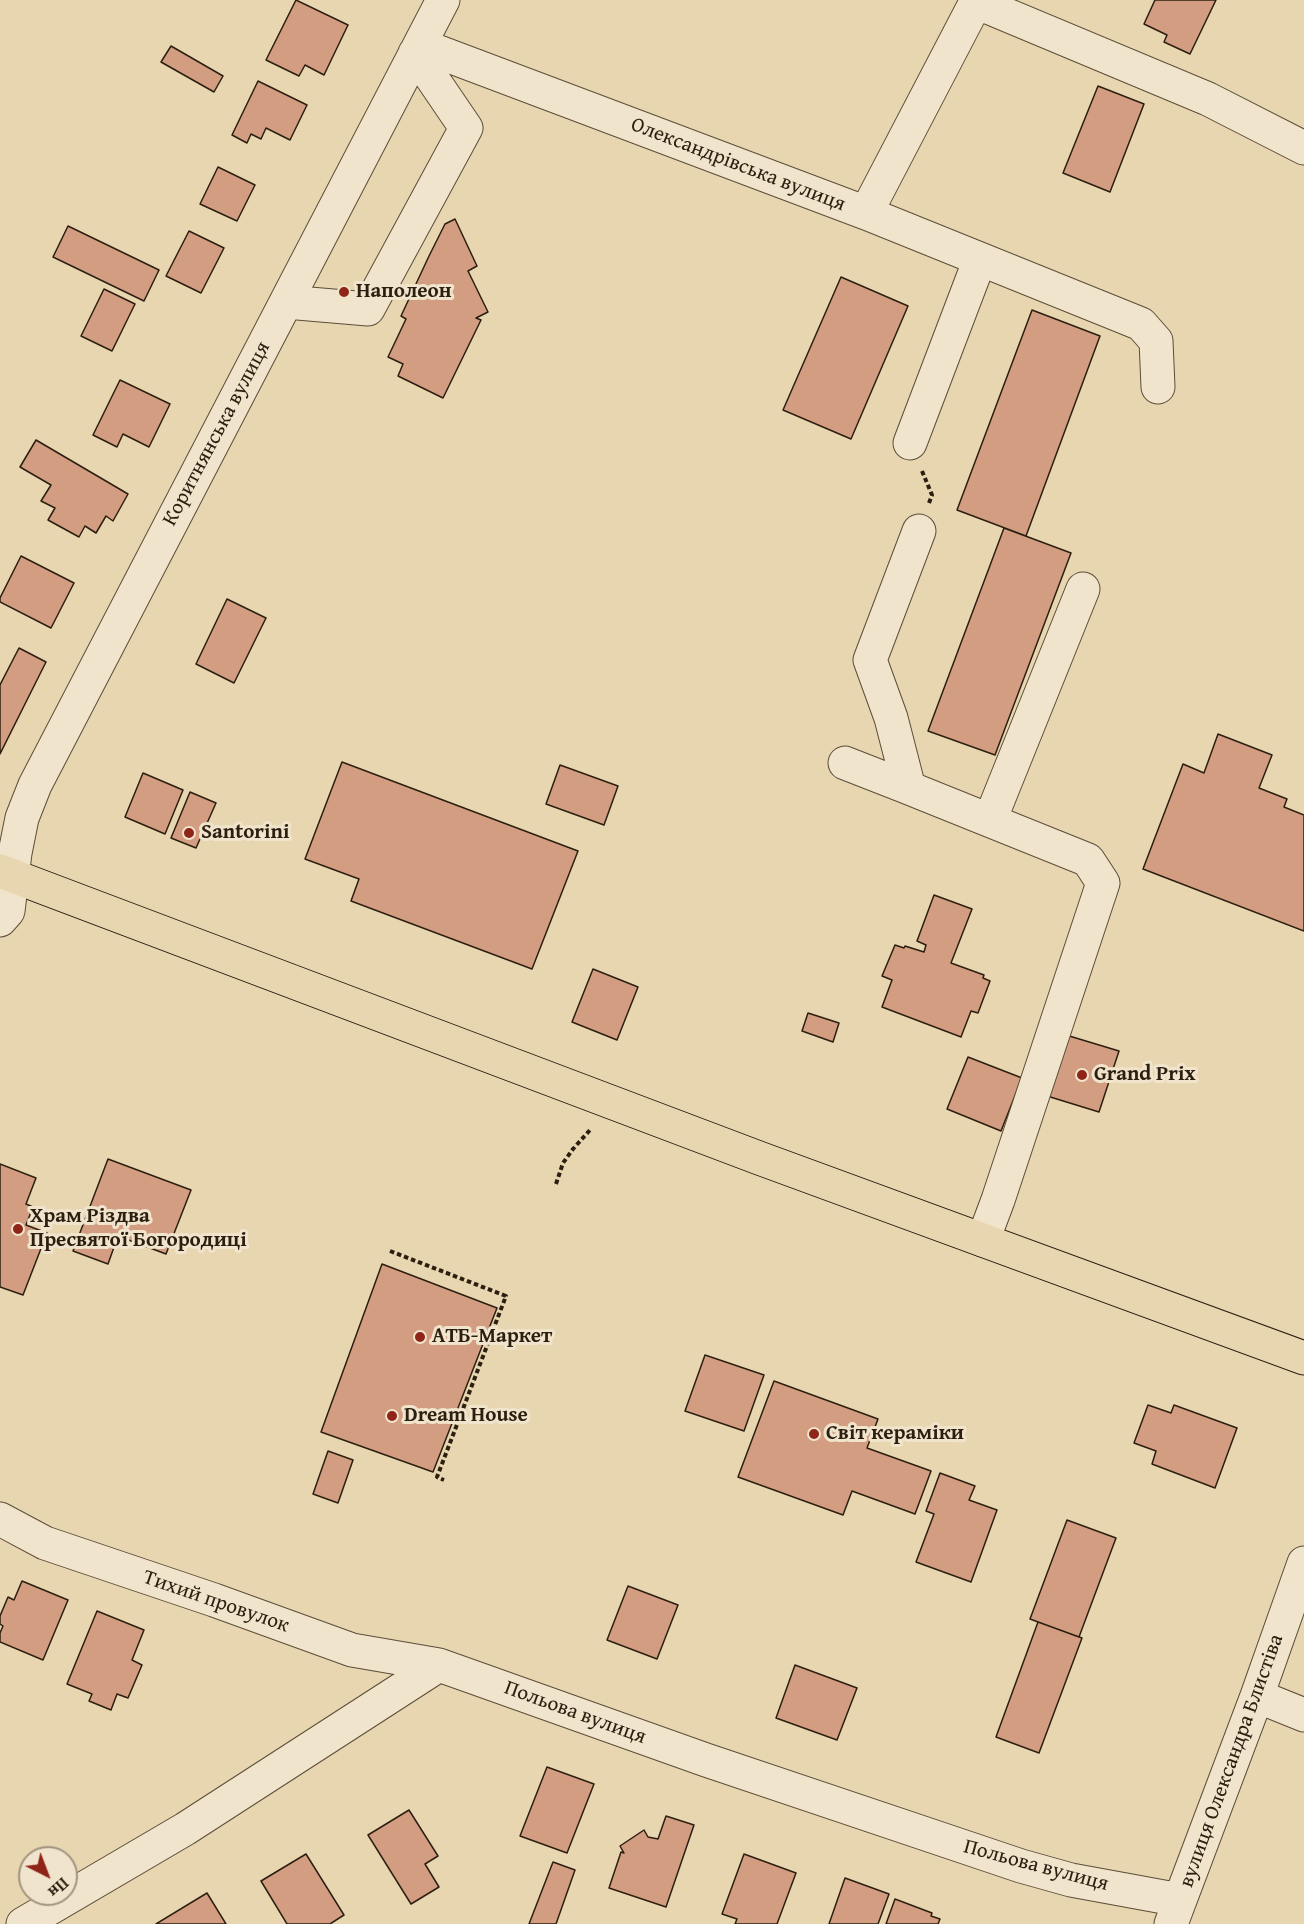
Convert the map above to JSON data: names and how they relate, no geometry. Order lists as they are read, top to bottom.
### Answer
{
  "streets": {
    "street": [
      "Олександрівська вулиця",
      "Коритнянська вулиця",
      "Тихий провулок",
      "Польова вулиця",
      "вулиця Олександра Блистіва"
    ]
  },
  "crossings": [
    ["Олександрівська вулиця", "Коритнянська вулиця"],
    ["Тихий провулок", "Польова вулиця"],
    ["Польова вулиця", "вулиця Олександра Блистіва"]
  ],
  "places": [
    "Наполеон",
    "Santorini",
    "Grand Prix",
    "Храм Різдва Пресвятої Богородиці",
    "АТБ-Маркет",
    "Dream House",
    "Світ кераміки"
  ],
  "north": "bottom right"
}
